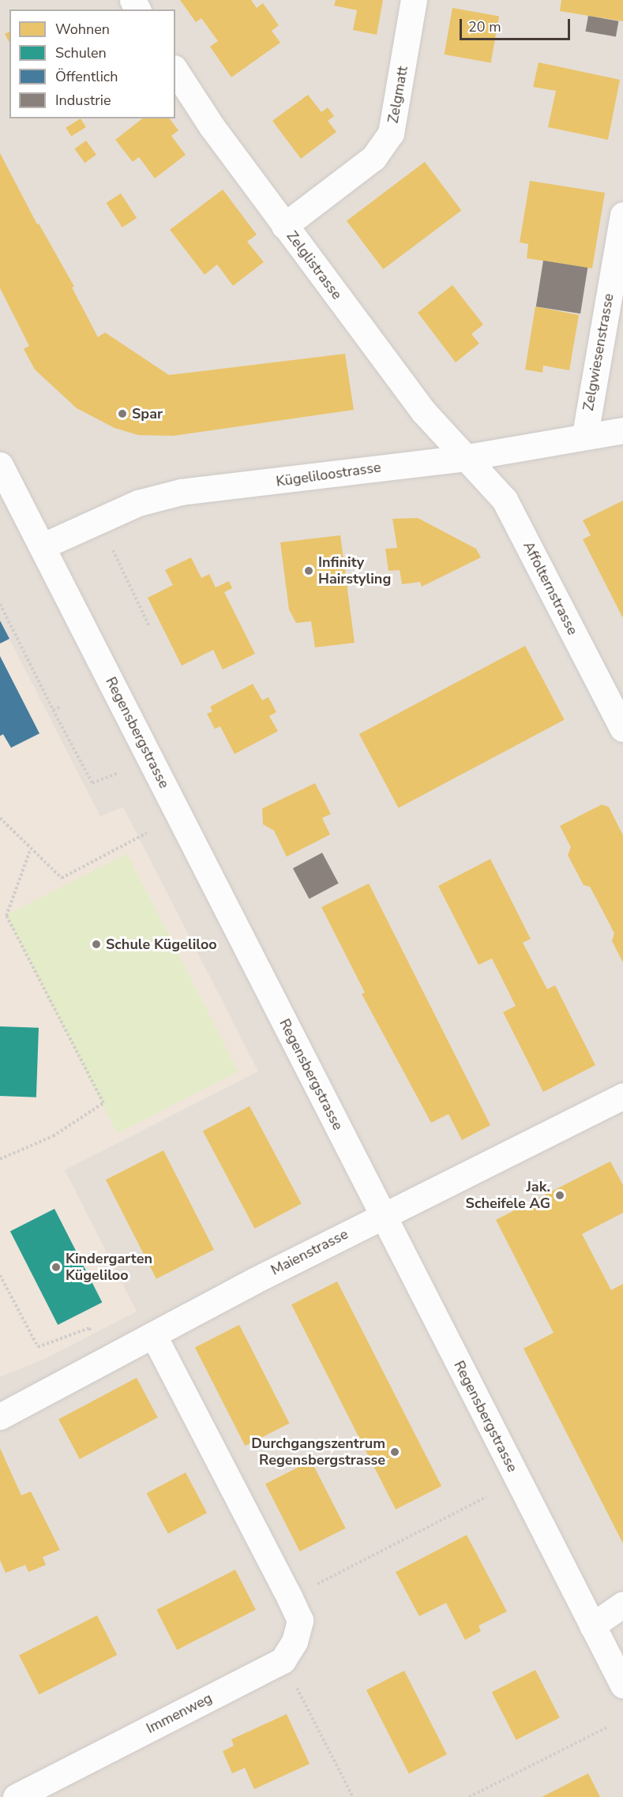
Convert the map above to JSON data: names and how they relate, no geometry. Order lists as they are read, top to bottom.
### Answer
{
  "streets": {
    "street": [
      "Zelgmatt",
      "Zelglistrasse",
      "Zelgwiesenstrasse",
      "Kügeliloostrasse",
      "Affolternstrasse",
      "Regensbergstrasse",
      "Maienstrasse",
      "Immenweg"
    ]
  },
  "crossings": [
    ["Zelgmatt", "Zelglistrasse"],
    ["Zelglistrasse", "Kügeliloostrasse"],
    ["Zelglistrasse", "Affolternstrasse"],
    ["Zelgwiesenstrasse", "Kügeliloostrasse"],
    ["Kügeliloostrasse", "Affolternstrasse"],
    ["Kügeliloostrasse", "Regensbergstrasse"],
    ["Regensbergstrasse", "Maienstrasse"]
  ],
  "places": [
    "Spar",
    "Infinity Hairstyling",
    "Schule Kügeliloo",
    "Jak. Scheifele AG",
    "Kindergarten Kügeliloo",
    "Durchgangszentrum Regensbergstrasse"
  ],
  "legend": [
    "Wohnen",
    "Schulen",
    "Öffentlich",
    "Industrie"
  ],
  "scale_bar": "20 m"
}
